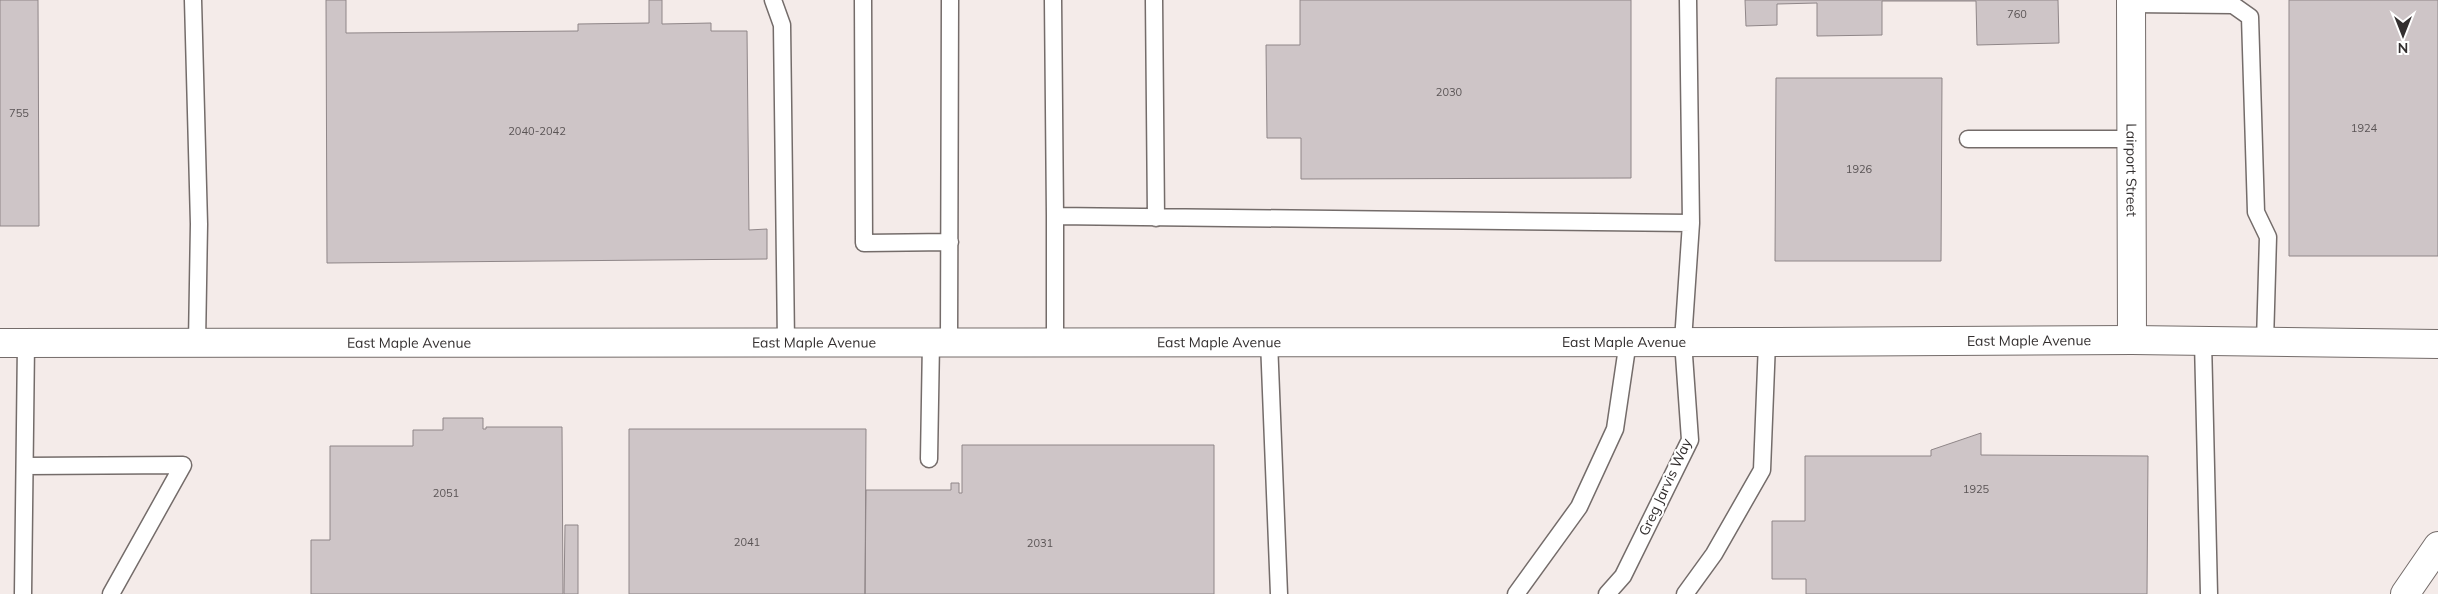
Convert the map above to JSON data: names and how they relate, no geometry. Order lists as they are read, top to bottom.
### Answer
{
  "streets": {
    "street": ["Lairport Street", "East Maple Avenue"],
    "lane": ["Greg Jarvis Way"]
  },
  "crossings": [
    ["Lairport Street", "East Maple Avenue"],
    ["East Maple Avenue", "Greg Jarvis Way"]
  ],
  "house_numbers": [
    "760",
    "2030",
    "755",
    "1924",
    "2040-2042",
    "1926",
    "1925",
    "2051",
    "2041",
    "2031"
  ],
  "north": "bottom"
}
